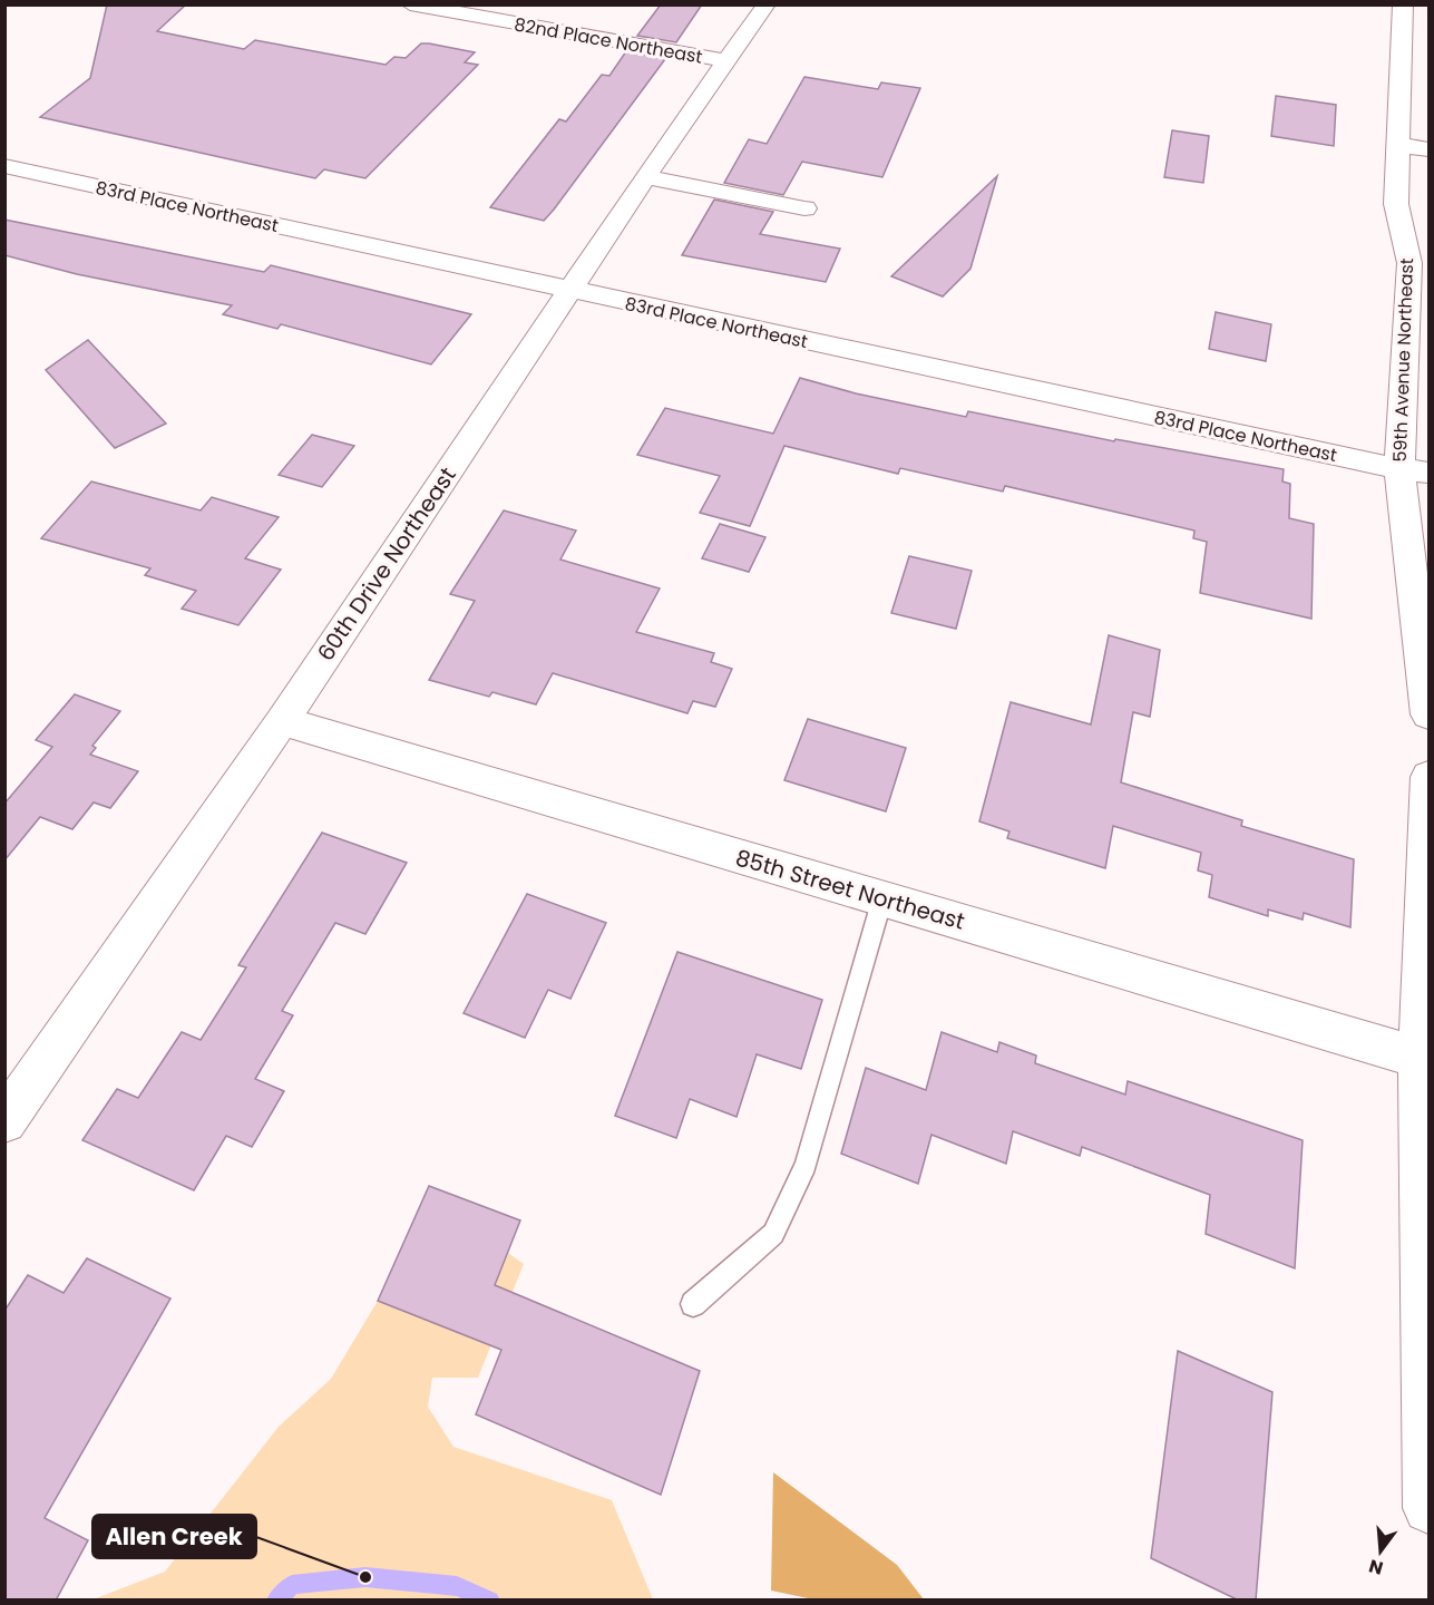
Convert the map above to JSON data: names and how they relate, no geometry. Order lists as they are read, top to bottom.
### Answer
{
  "streets": {
    "street": [
      "82nd Place Northeast",
      "83rd Place Northeast",
      "59th Avenue Northeast",
      "60th Drive Northeast",
      "85th Street Northeast"
    ]
  },
  "crossings": [
    ["82nd Place Northeast", "60th Drive Northeast"],
    ["83rd Place Northeast", "59th Avenue Northeast"],
    ["83rd Place Northeast", "60th Drive Northeast"],
    ["60th Drive Northeast", "85th Street Northeast"]
  ],
  "places": ["Allen Creek"],
  "north": "bottom"
}
